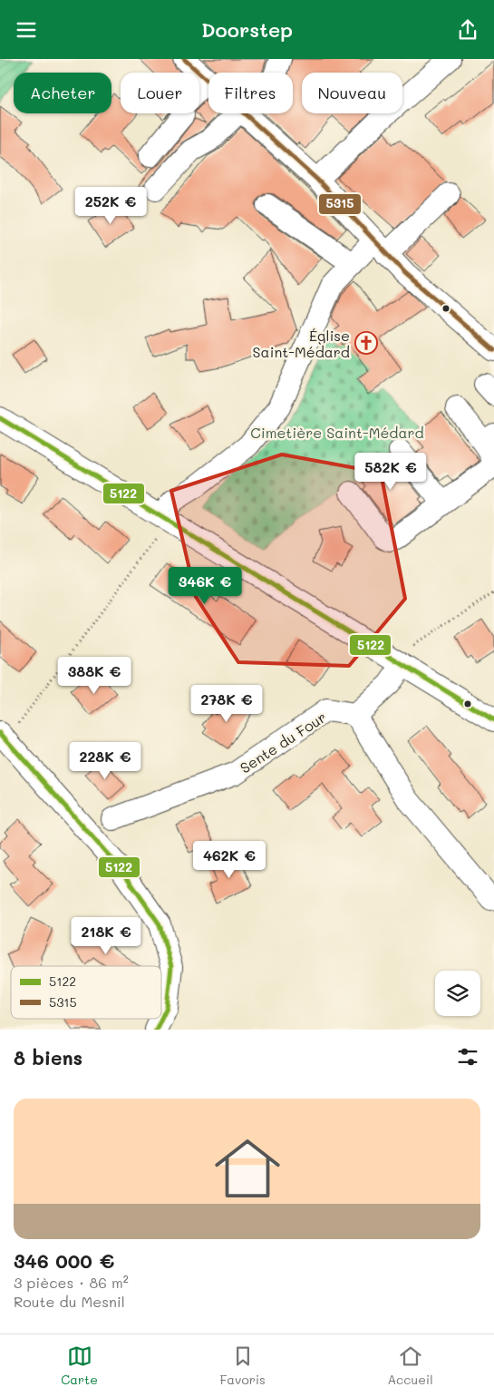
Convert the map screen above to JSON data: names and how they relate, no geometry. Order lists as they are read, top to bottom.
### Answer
{
  "streets": {
    "street": ["Sente du Four"]
  },
  "parks": ["Cimetière Saint-Médard"],
  "places": {
    "church": ["Église Saint-Médard"]
  },
  "lines": ["transit line 5315", "transit line 5122"],
  "legend": ["5122", "5315"],
  "page": {
    "header": "Doorstep",
    "chip": [
      "Acheter",
      "Louer",
      "Filtres",
      "Nouveau"
    ],
    "price": [
      "252K €",
      "582K €",
      "346K €",
      "388K €",
      "278K €",
      "228K €",
      "462K €",
      "218K €"
    ],
    "heading": "8 biens",
    "list": [
      {
        "name": "346 000 €",
        "note": "3 pièces · 86 m² · Route du Mesnil"
      }
    ],
    "tabs": ["Carte", "Favoris", "Accueil"]
  }
}
